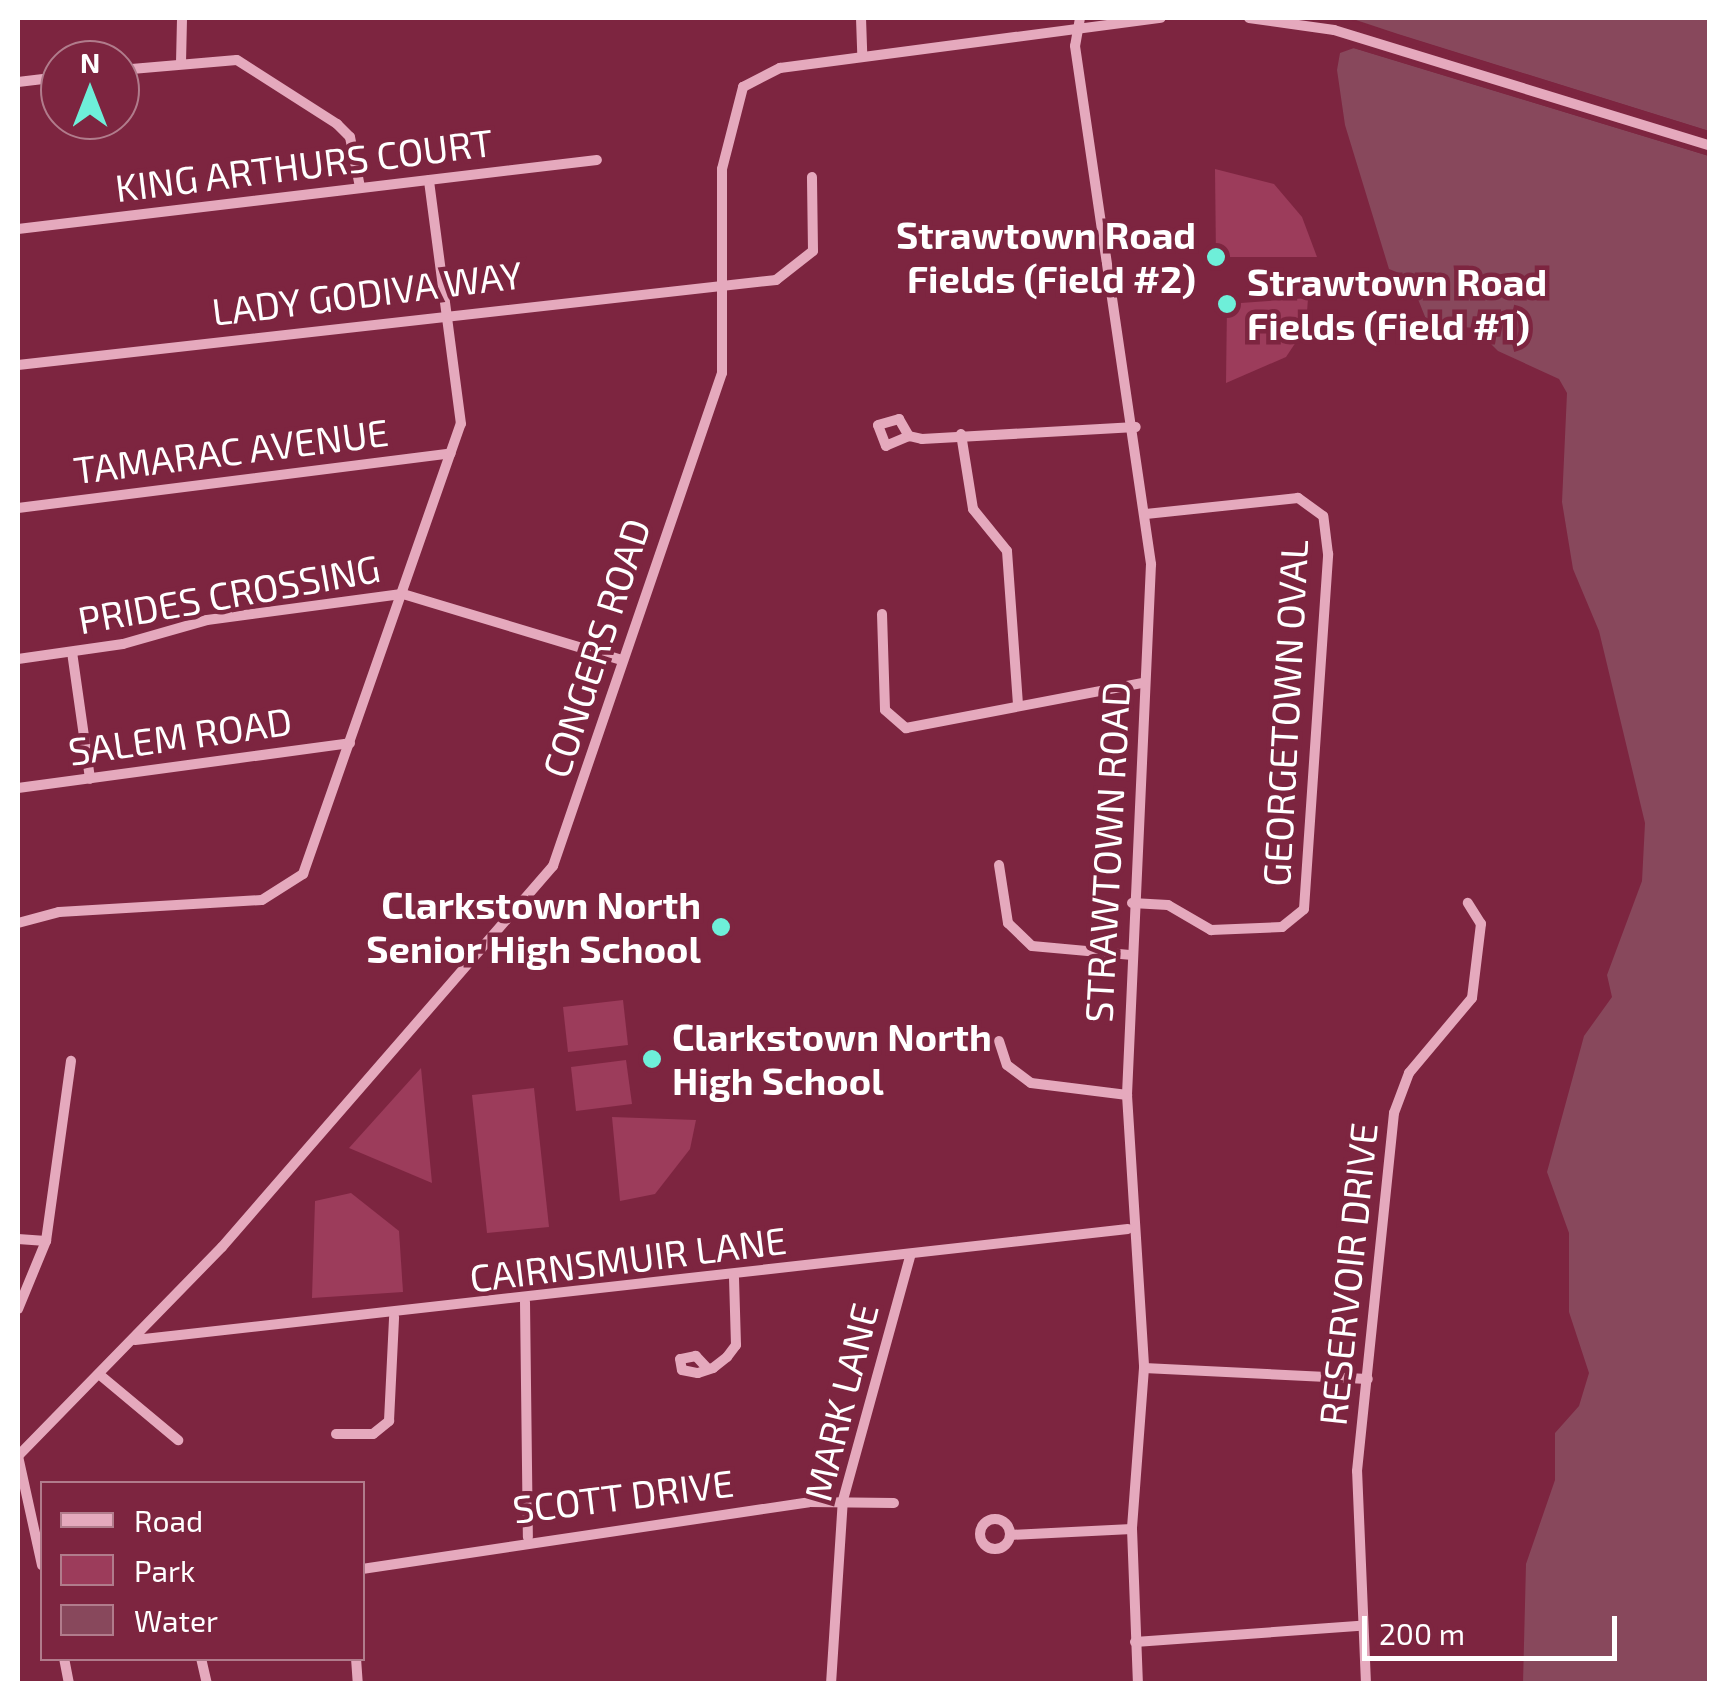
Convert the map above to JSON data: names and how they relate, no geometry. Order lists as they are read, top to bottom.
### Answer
{
  "streets": {
    "street": [
      "KING ARTHURS COURT",
      "LADY GODIVA WAY",
      "TAMARAC AVENUE",
      "PRIDES CROSSING",
      "CONGERS ROAD",
      "GEORGETOWN OVAL",
      "SALEM ROAD",
      "STRAWTOWN ROAD",
      "CAIRNSMUIR LANE",
      "RESERVOIR DRIVE",
      "MARK LANE",
      "SCOTT DRIVE"
    ]
  },
  "crossings": [
    ["LADY GODIVA WAY", "CONGERS ROAD"],
    ["PRIDES CROSSING", "CONGERS ROAD"],
    ["CONGERS ROAD", "STRAWTOWN ROAD"],
    ["CONGERS ROAD", "CAIRNSMUIR LANE"],
    ["GEORGETOWN OVAL", "STRAWTOWN ROAD"],
    ["STRAWTOWN ROAD", "CAIRNSMUIR LANE"],
    ["CAIRNSMUIR LANE", "MARK LANE"],
    ["MARK LANE", "SCOTT DRIVE"]
  ],
  "places": [
    "Strawtown Road Fields (Field #2)",
    "Strawtown Road Fields (Field #1)",
    "Clarkstown North Senior High School",
    "Clarkstown North High School"
  ],
  "legend": ["Road", "Park", "Water"],
  "scale_bar": "200 m",
  "north": "top"
}
